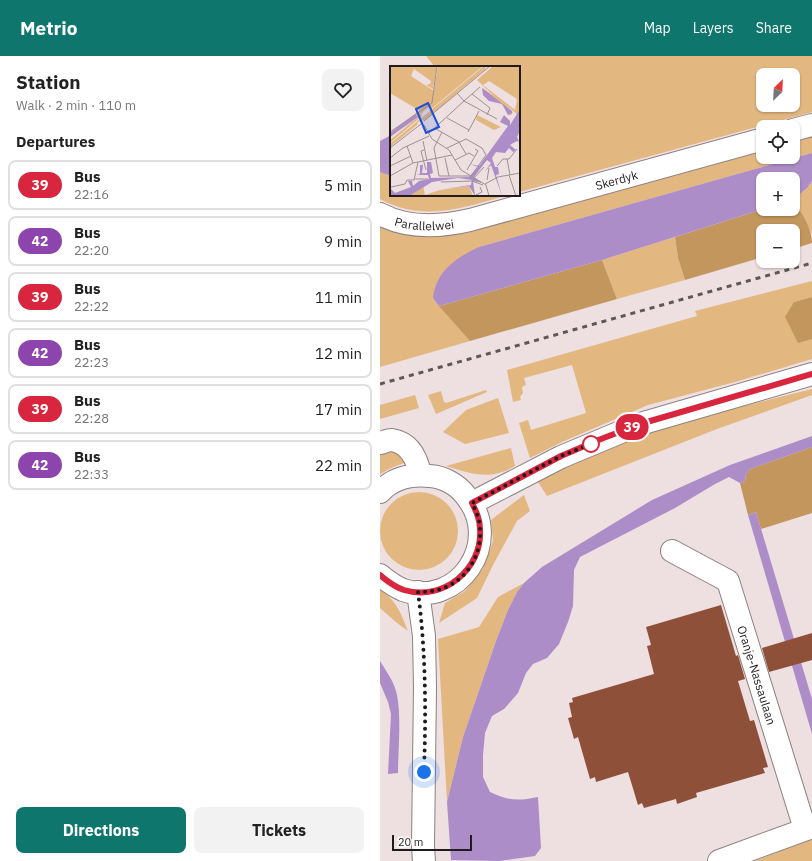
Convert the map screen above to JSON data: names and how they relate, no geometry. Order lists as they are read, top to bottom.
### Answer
{
  "streets": {
    "street": ["Skerdyk", "Parallelwei", "Oranje-Nassaulaan"]
  },
  "crossings": [
    ["Skerdyk", "Parallelwei"]
  ],
  "lines": ["bus line 39"],
  "scale_bar": "20 m",
  "north": "top right",
  "page": {
    "header": "Metrio",
    "nav": ["Map", "Layers", "Share"],
    "heading": [
      ["Station", "Walk · 2 min · 110 m"],
      "Departures"
    ],
    "on_map": "39",
    "map_buttons": ["+", "−"],
    "list": [
      {
        "mark": "39",
        "name": "Bus",
        "note": "22:16",
        "value": "5 min"
      },
      {
        "mark": "42",
        "name": "Bus",
        "note": "22:20",
        "value": "9 min"
      },
      {
        "mark": "39",
        "name": "Bus",
        "note": "22:22",
        "value": "11 min"
      },
      {
        "mark": "42",
        "name": "Bus",
        "note": "22:23",
        "value": "12 min"
      },
      {
        "mark": "39",
        "name": "Bus",
        "note": "22:28",
        "value": "17 min"
      },
      {
        "mark": "42",
        "name": "Bus",
        "note": "22:33",
        "value": "22 min"
      }
    ],
    "buttons": ["Directions", "Tickets"],
    "scale": "20 m"
  }
}
